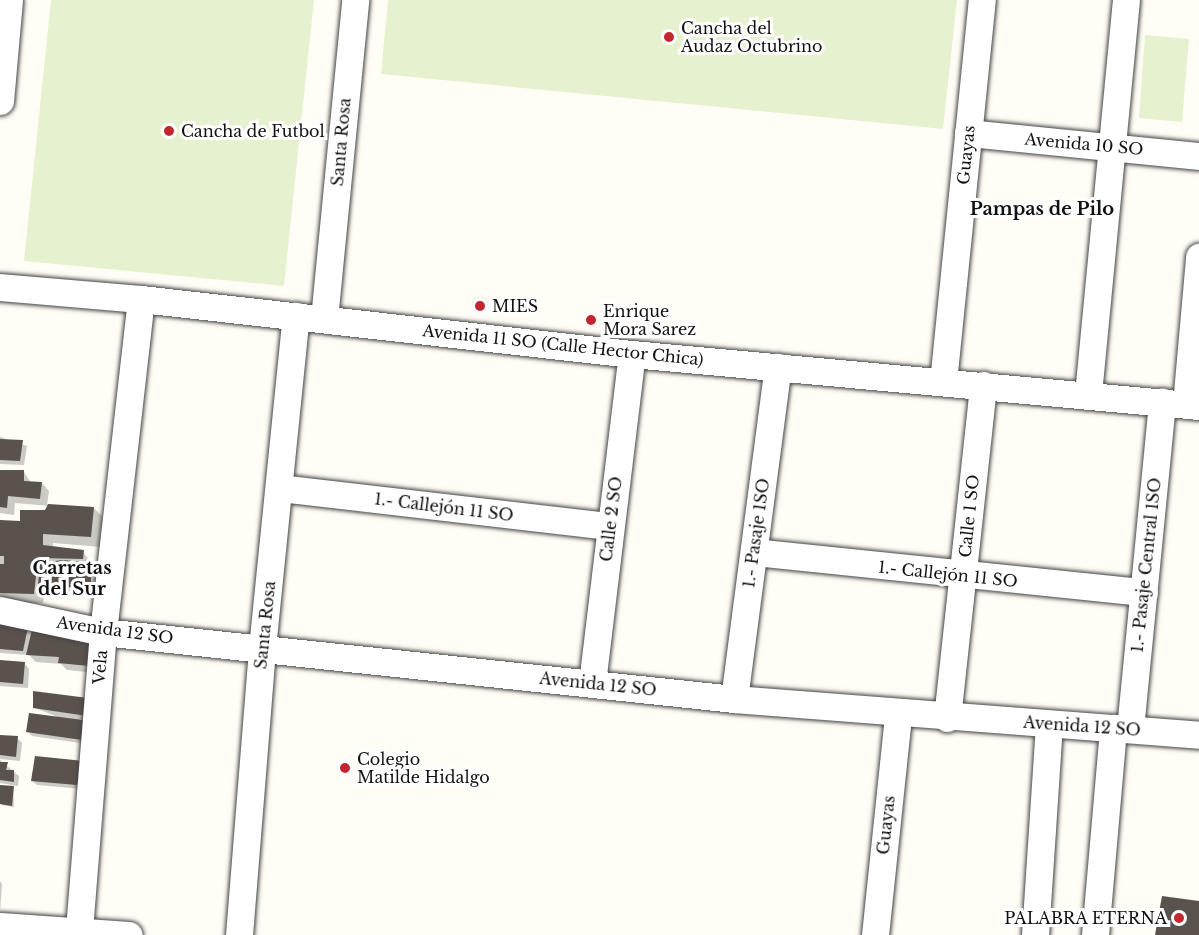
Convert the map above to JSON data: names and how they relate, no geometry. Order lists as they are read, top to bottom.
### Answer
{
  "streets": {
    "street": [
      "Santa Rosa",
      "Avenida 10 SO",
      "Guayas",
      "Avenida 11 SO (Calle Hector Chica)",
      "1.- Callejón 11 SO",
      "Calle 1 SO",
      "Calle 2 SO",
      "1.- Pasaje 1SO",
      "1.- Pasaje Central 1SO",
      "Avenida 12 SO",
      "Vela"
    ]
  },
  "crossings": [
    ["Santa Rosa", "Avenida 11 SO (Calle Hector Chica)"],
    ["Santa Rosa", "1.- Callejón 11 SO"],
    ["Santa Rosa", "Avenida 12 SO"],
    ["Avenida 10 SO", "Guayas"],
    ["Guayas", "Avenida 11 SO (Calle Hector Chica)"],
    ["Guayas", "Avenida 12 SO"],
    ["Avenida 11 SO (Calle Hector Chica)", "Calle 1 SO"],
    ["Avenida 11 SO (Calle Hector Chica)", "Calle 2 SO"],
    ["Avenida 11 SO (Calle Hector Chica)", "1.- Pasaje 1SO"],
    ["Avenida 11 SO (Calle Hector Chica)", "1.- Pasaje Central 1SO"],
    ["Avenida 11 SO (Calle Hector Chica)", "Vela"],
    ["1.- Callejón 11 SO", "Calle 1 SO"],
    ["1.- Callejón 11 SO", "Calle 2 SO"],
    ["1.- Callejón 11 SO", "1.- Pasaje 1SO"],
    ["1.- Callejón 11 SO", "1.- Pasaje Central 1SO"],
    ["Calle 1 SO", "Avenida 12 SO"],
    ["Calle 2 SO", "Avenida 12 SO"],
    ["1.- Pasaje 1SO", "Avenida 12 SO"],
    ["1.- Pasaje Central 1SO", "Avenida 12 SO"],
    ["Avenida 12 SO", "Vela"]
  ],
  "districts": ["Pampas de Pilo", "Carretas del Sur"],
  "places": [
    "Cancha del Audaz Octubrino",
    "Cancha de Futbol",
    "MIES",
    "Enrique Mora Sarez",
    "Colegio Matilde Hidalgo",
    "PALABRA ETERNA"
  ]
}
